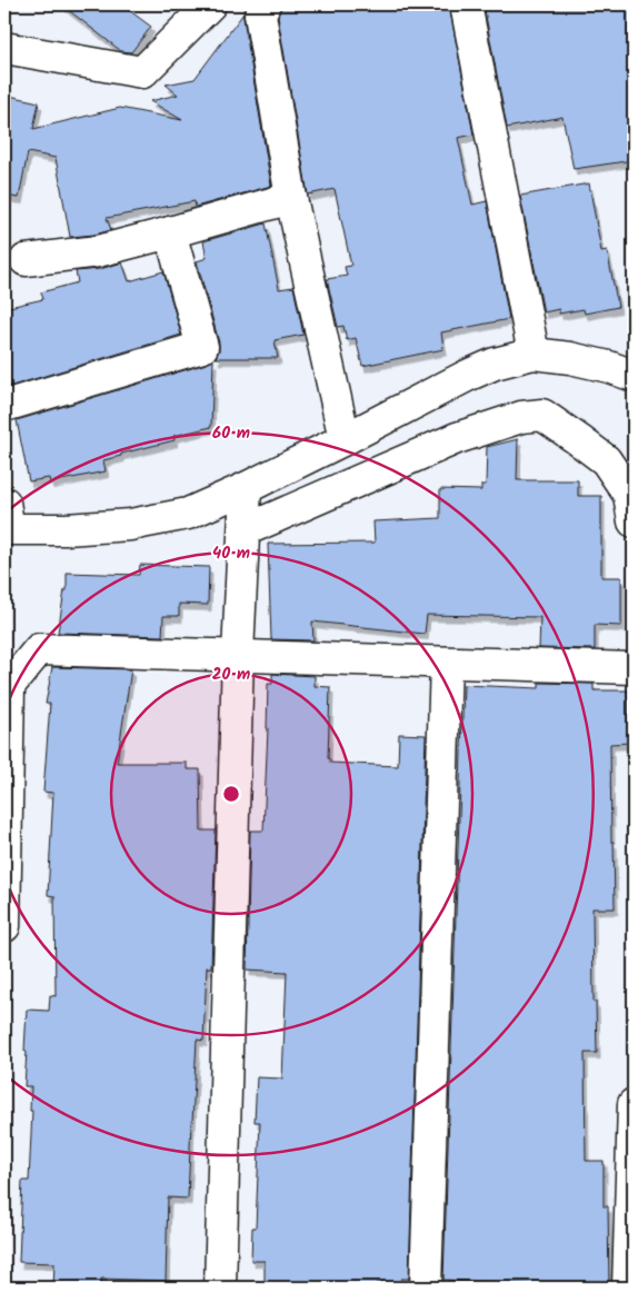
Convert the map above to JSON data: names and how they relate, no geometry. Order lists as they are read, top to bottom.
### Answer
{
  "rings": ["60 m", "40 m", "20 m"]
}
